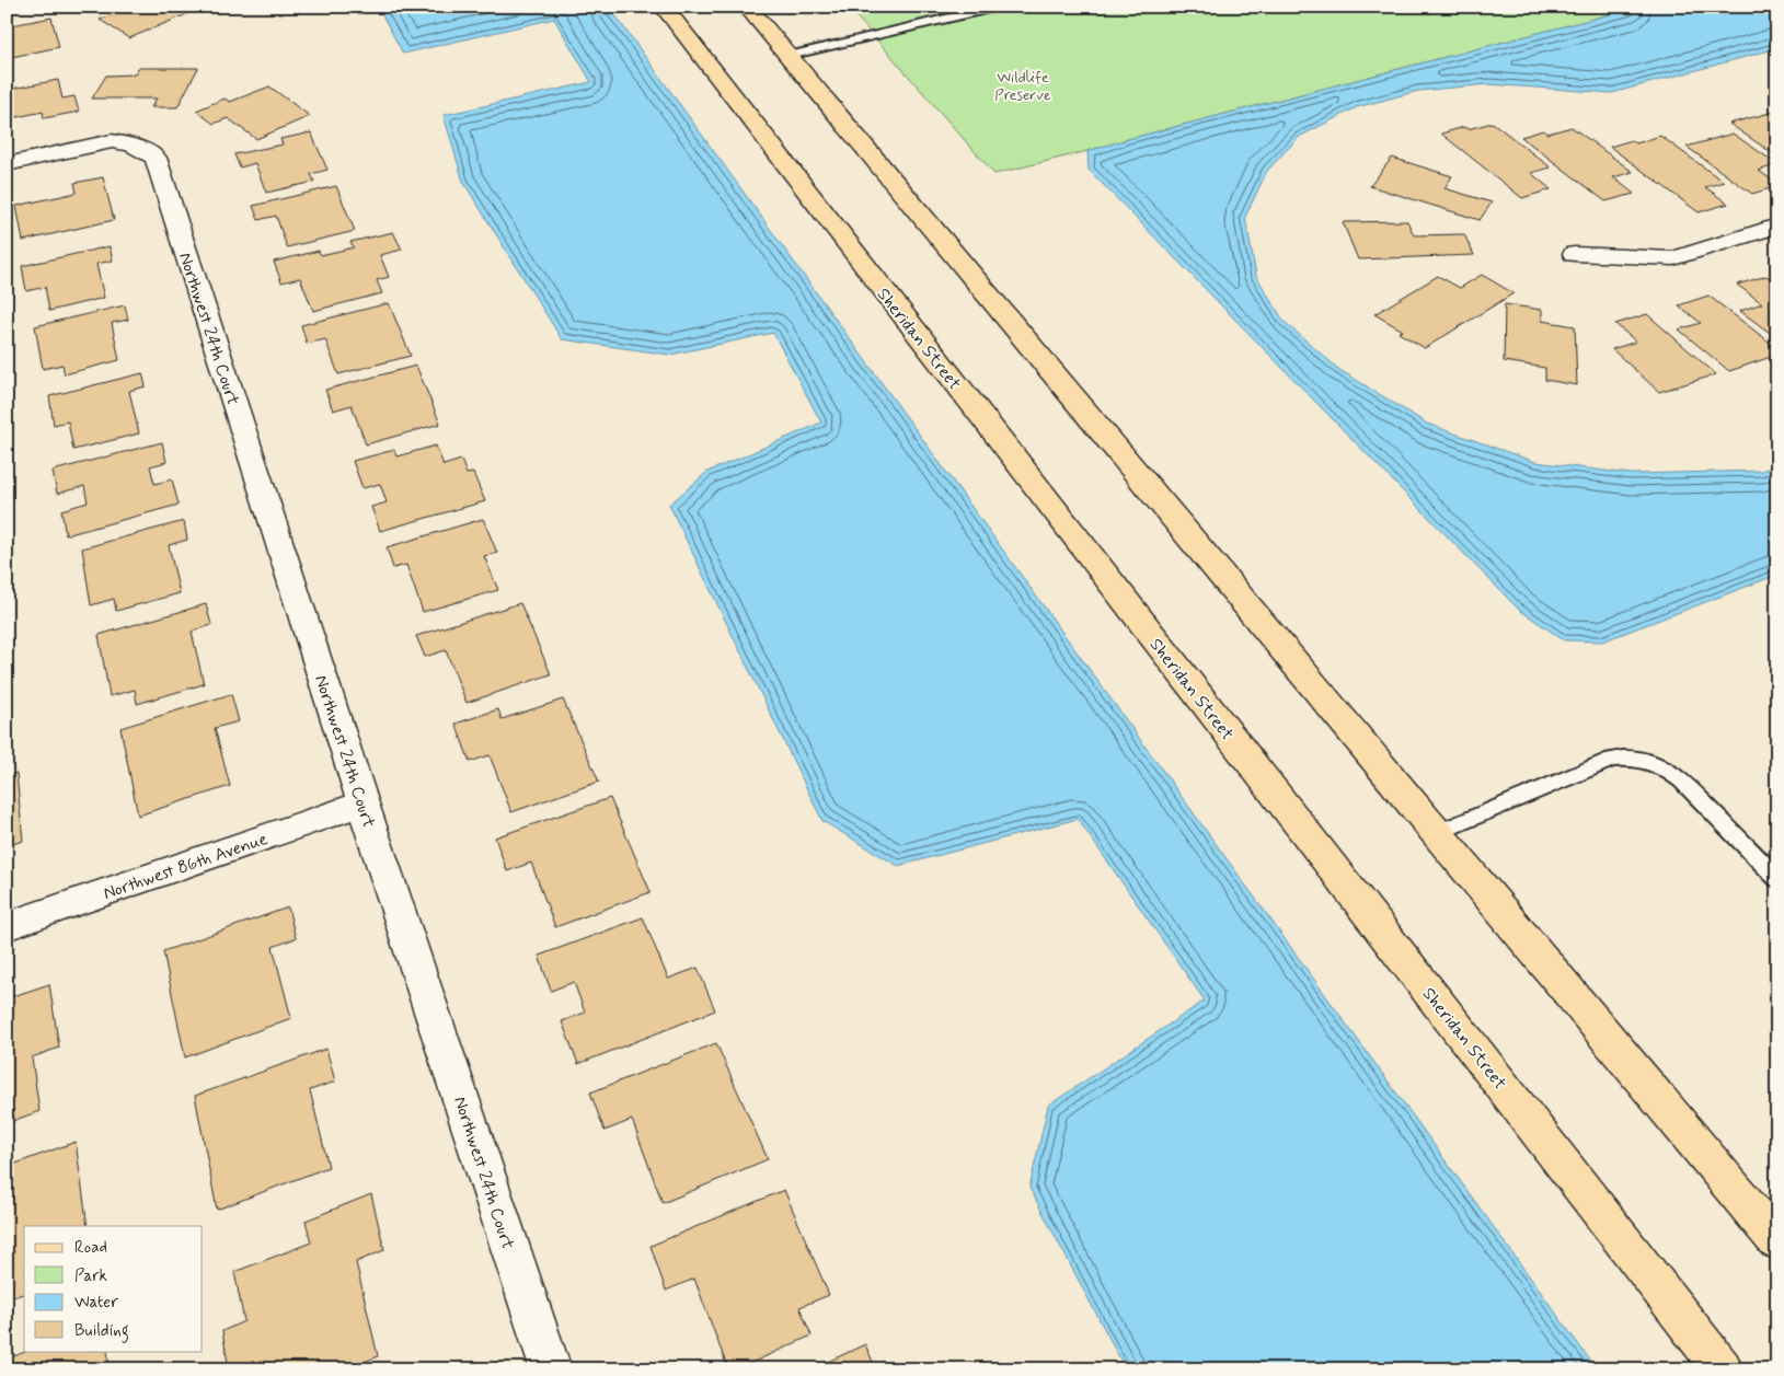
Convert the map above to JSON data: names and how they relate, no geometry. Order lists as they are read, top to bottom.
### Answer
{
  "streets": {
    "main road": ["Sheridan Street"],
    "street": ["Northwest 24th Court", "Northwest 86th Avenue"]
  },
  "crossings": [
    ["Northwest 24th Court", "Northwest 86th Avenue"]
  ],
  "parks": ["Wildlife Preserve"],
  "legend": [
    "Road",
    "Park",
    "Water",
    "Building"
  ]
}
